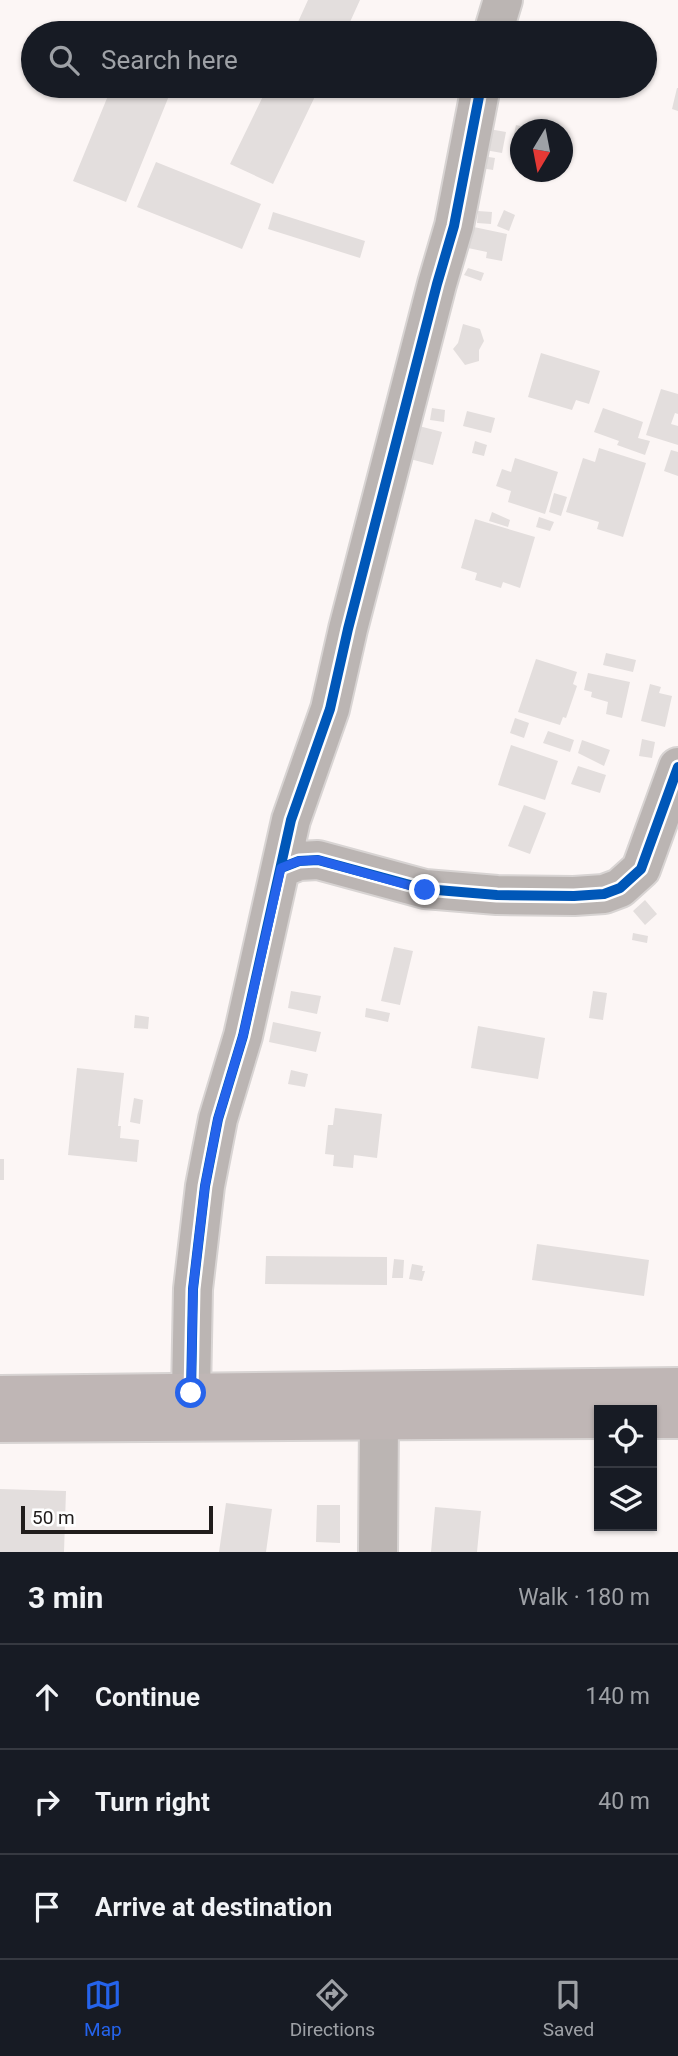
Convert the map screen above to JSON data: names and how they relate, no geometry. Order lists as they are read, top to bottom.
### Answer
{
  "scale_bar": "50 m",
  "north": "bottom",
  "page": {
    "search": "Search here",
    "scale": "50 m",
    "heading": ["3 min", "Walk · 180 m"],
    "list": [
      ["Continue", "140 m"],
      ["Turn right", "40 m"],
      "Arrive at destination"
    ],
    "nav": ["Map", "Directions", "Saved"]
  }
}
